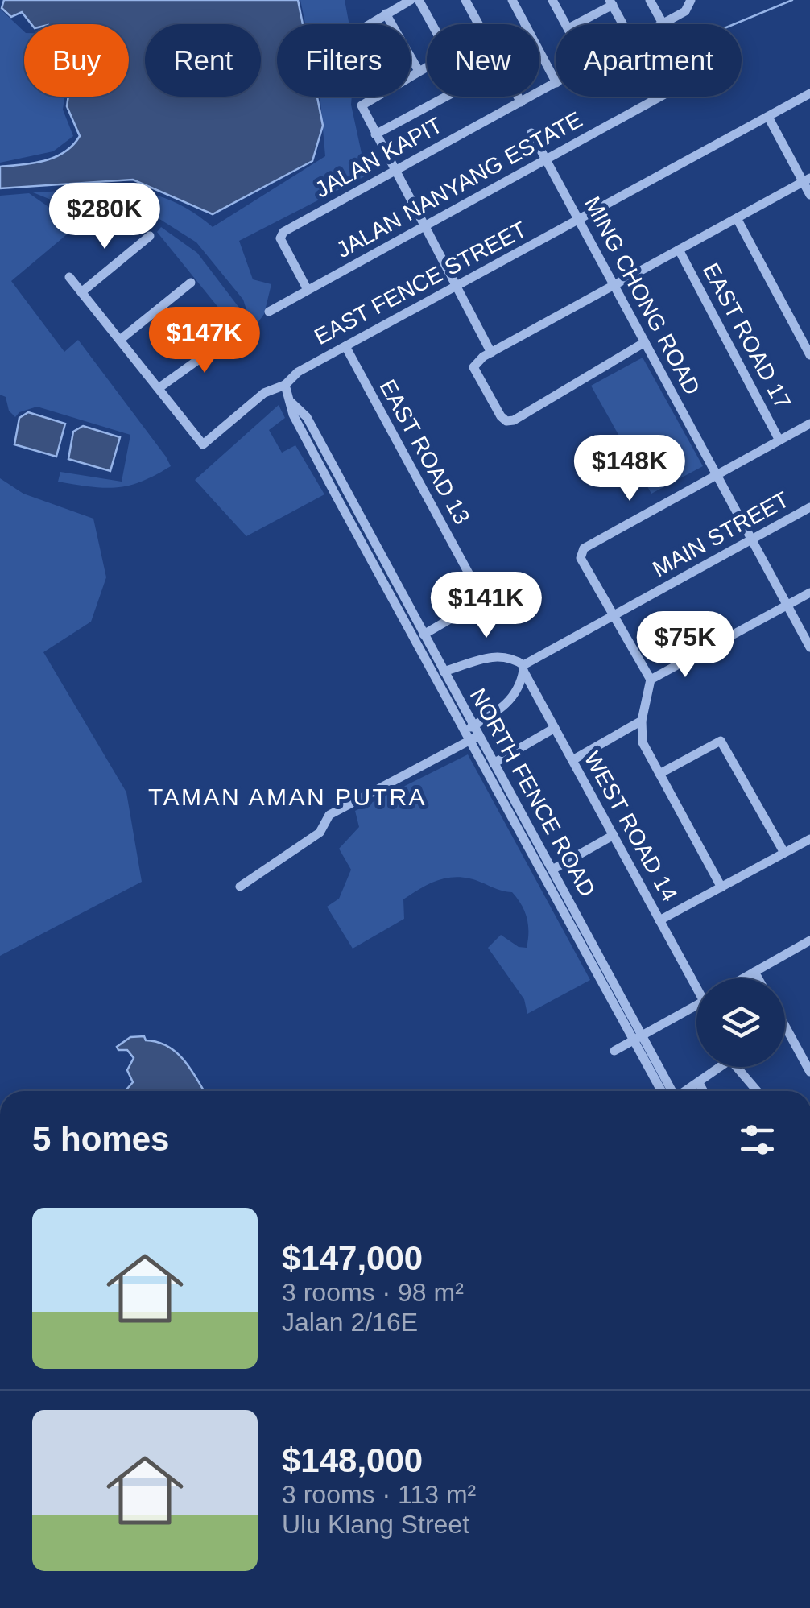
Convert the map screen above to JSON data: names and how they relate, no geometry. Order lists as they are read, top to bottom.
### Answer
{
  "streets": {
    "street": [
      "JALAN KAPIT",
      "JALAN NANYANG ESTATE",
      "EAST FENCE STREET",
      "MING CHONG ROAD",
      "EAST ROAD 17",
      "EAST ROAD 13",
      "MAIN STREET",
      "NORTH FENCE ROAD",
      "WEST ROAD 14"
    ]
  },
  "crossings": [
    ["JALAN KAPIT", "JALAN NANYANG ESTATE"],
    ["JALAN NANYANG ESTATE", "MING CHONG ROAD"],
    ["EAST FENCE STREET", "MING CHONG ROAD"],
    ["EAST FENCE STREET", "EAST ROAD 13"],
    ["EAST FENCE STREET", "NORTH FENCE ROAD"],
    ["MING CHONG ROAD", "MAIN STREET"],
    ["EAST ROAD 13", "NORTH FENCE ROAD"],
    ["MAIN STREET", "WEST ROAD 14"]
  ],
  "districts": ["TAMAN AMAN PUTRA"],
  "page": {
    "chip": [
      "Buy",
      "Rent",
      "Filters",
      "New",
      "Apartment"
    ],
    "price": [
      "$280K",
      "$147K",
      "$148K",
      "$141K",
      "$75K"
    ],
    "heading": "5 homes",
    "list": [
      {
        "name": "$147,000",
        "note": "3 rooms · 98 m² · Jalan 2/16E"
      },
      {
        "name": "$148,000",
        "note": "3 rooms · 113 m² · Ulu Klang Street"
      }
    ]
  }
}
